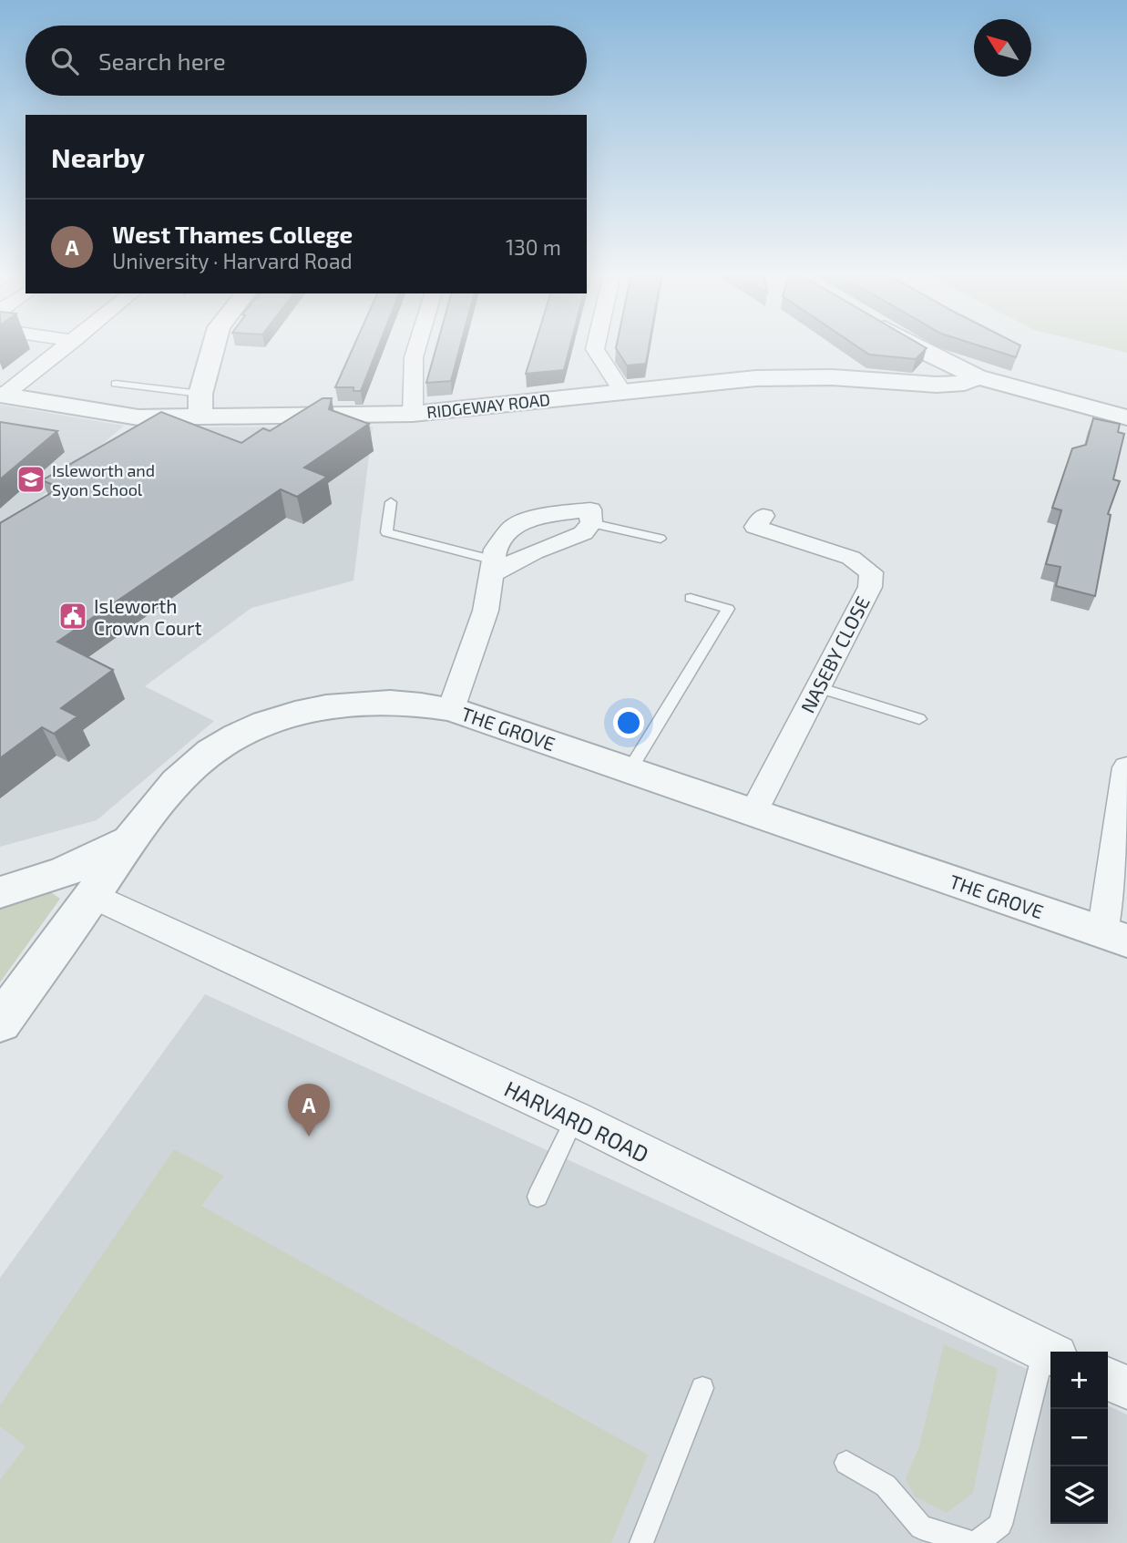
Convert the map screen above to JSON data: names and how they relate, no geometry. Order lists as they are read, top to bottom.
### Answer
{
  "streets": {
    "street": [
      "RIDGEWAY ROAD",
      "NASEBY CLOSE",
      "THE GROVE",
      "HARVARD ROAD"
    ]
  },
  "crossings": [
    ["NASEBY CLOSE", "THE GROVE"],
    ["THE GROVE", "HARVARD ROAD"]
  ],
  "places": {
    "school or university": ["Isleworth and Syon School"],
    "public building": ["Isleworth Crown Court"]
  },
  "north": "top left",
  "page": {
    "search": "Search here",
    "heading": "Nearby",
    "list": [
      {
        "mark": "A",
        "name": "West Thames College",
        "note": "University · Harvard Road",
        "value": "130 m"
      }
    ],
    "pins": "A",
    "map_buttons": ["+", "−"]
  }
}
